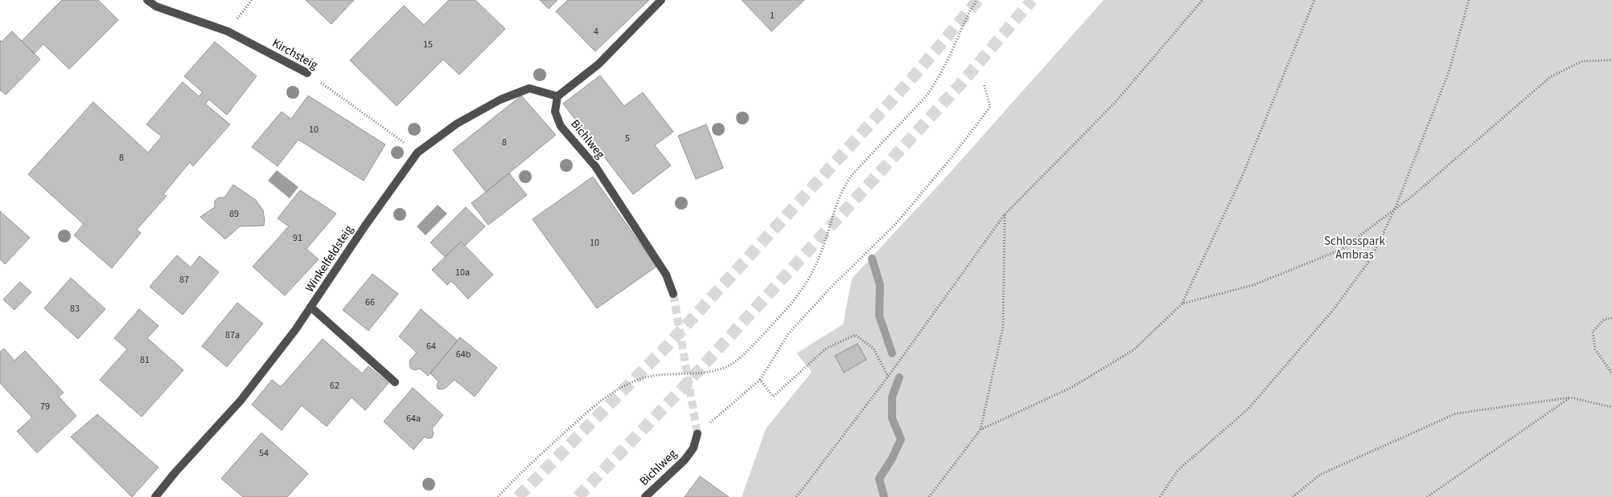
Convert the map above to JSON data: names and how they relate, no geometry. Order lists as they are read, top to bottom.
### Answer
{
  "streets": {
    "street": ["Kirchsteig", "Bichlweg", "Winkelfeldsteig"]
  },
  "crossings": [
    ["Kirchsteig", "Winkelfeldsteig"],
    ["Bichlweg", "Winkelfeldsteig"]
  ],
  "parks": ["Schlosspark Ambras"],
  "house_numbers": [
    "1",
    "4",
    "15",
    "10",
    "5",
    "8",
    "8",
    "89",
    "91",
    "10",
    "10a",
    "87",
    "66",
    "83",
    "87a",
    "64",
    "64b",
    "81",
    "62",
    "79",
    "64a",
    "54"
  ]
}
